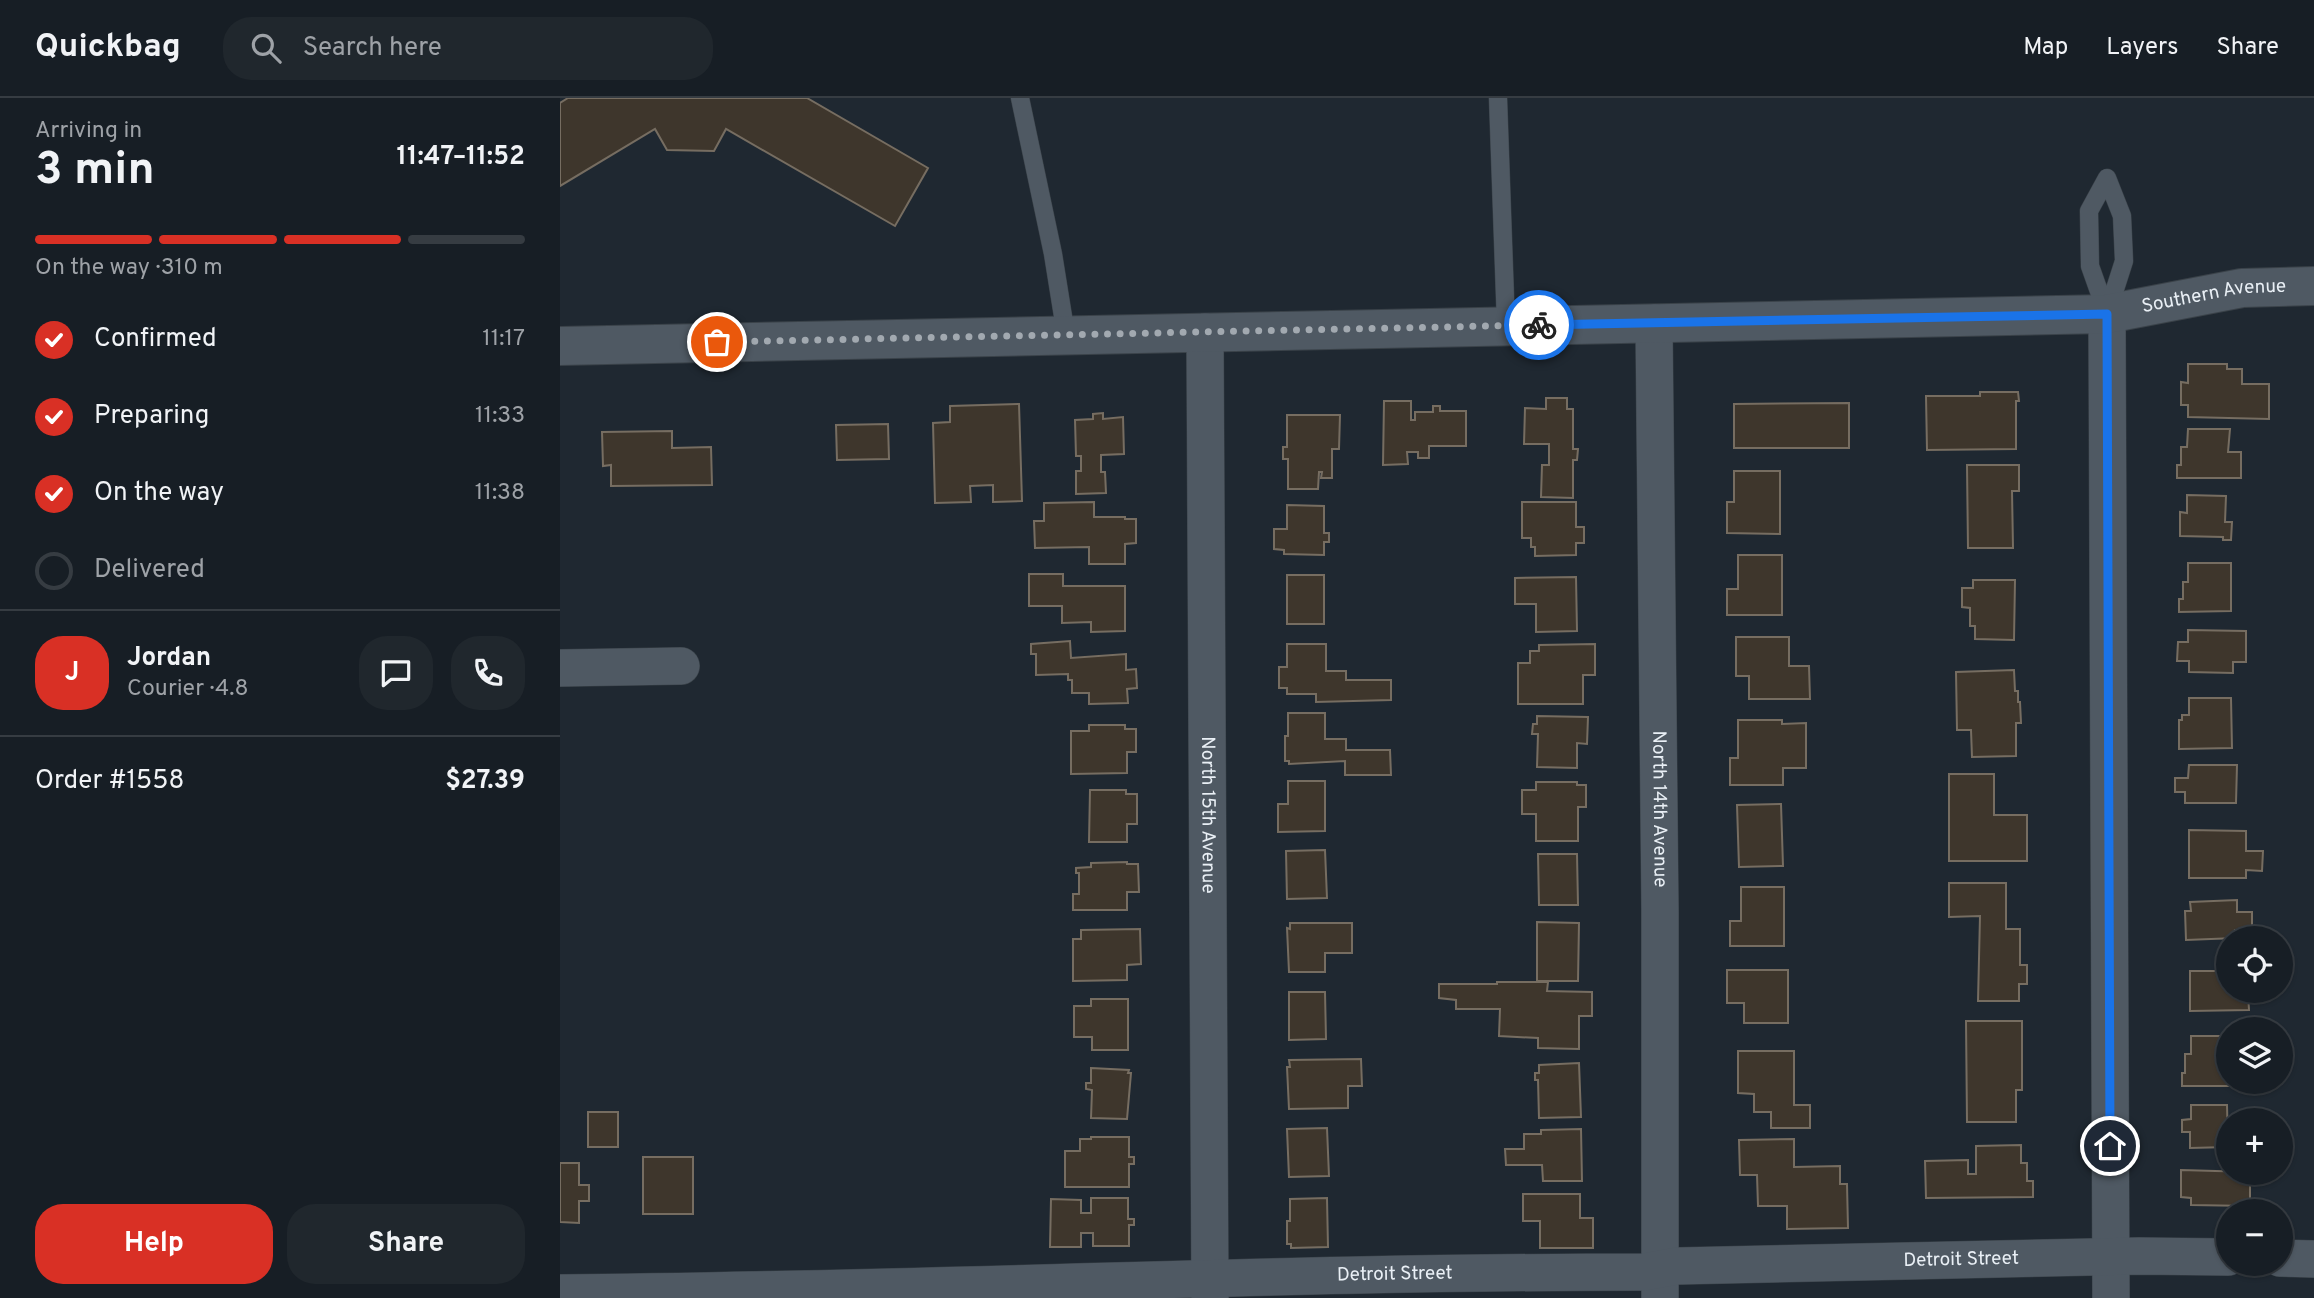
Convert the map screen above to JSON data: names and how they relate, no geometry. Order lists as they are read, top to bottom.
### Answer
{
  "streets": {
    "street": [
      "Southern Avenue",
      "North 14th Avenue",
      "North 15th Avenue",
      "Detroit Street"
    ]
  },
  "crossings": [
    ["Southern Avenue", "North 14th Avenue"],
    ["Southern Avenue", "North 15th Avenue"],
    ["North 14th Avenue", "Detroit Street"],
    ["North 15th Avenue", "Detroit Street"]
  ],
  "page": {
    "header": "Quickbag",
    "search": "Search here",
    "nav": ["Map", "Layers", "Share"],
    "heading": ["3 min", "Arriving in", "11:47–11:52"],
    "panel": [
      "Jordan",
      "Courier · 4.8",
      "Order #1558",
      "$27.39"
    ],
    "bar": "On the way · 310 m",
    "list": [
      ["Confirmed", "11:17"],
      ["Preparing", "11:33"],
      ["On the way", "11:38"],
      "Delivered"
    ],
    "round": "J",
    "map_buttons": ["+", "−"],
    "buttons": ["Help", "Share"]
  }
}
